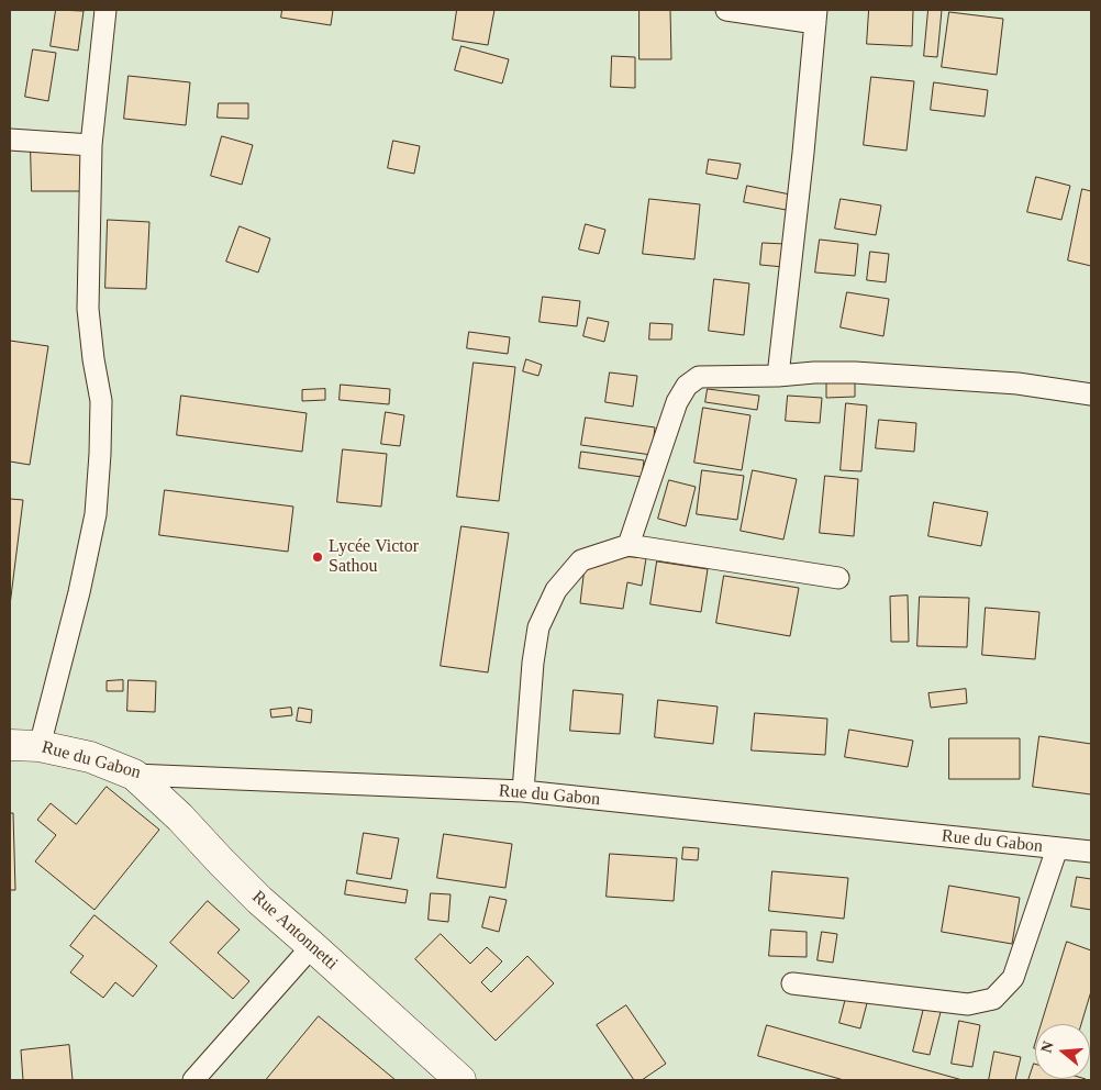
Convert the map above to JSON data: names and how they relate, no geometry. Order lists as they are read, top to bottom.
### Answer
{
  "streets": {
    "highway": ["Rue du Gabon", "Rue Antonnetti"]
  },
  "crossings": [
    ["Rue du Gabon", "Rue Antonnetti"]
  ],
  "places": ["Lycée Victor Sathou"],
  "north": "left"
}
